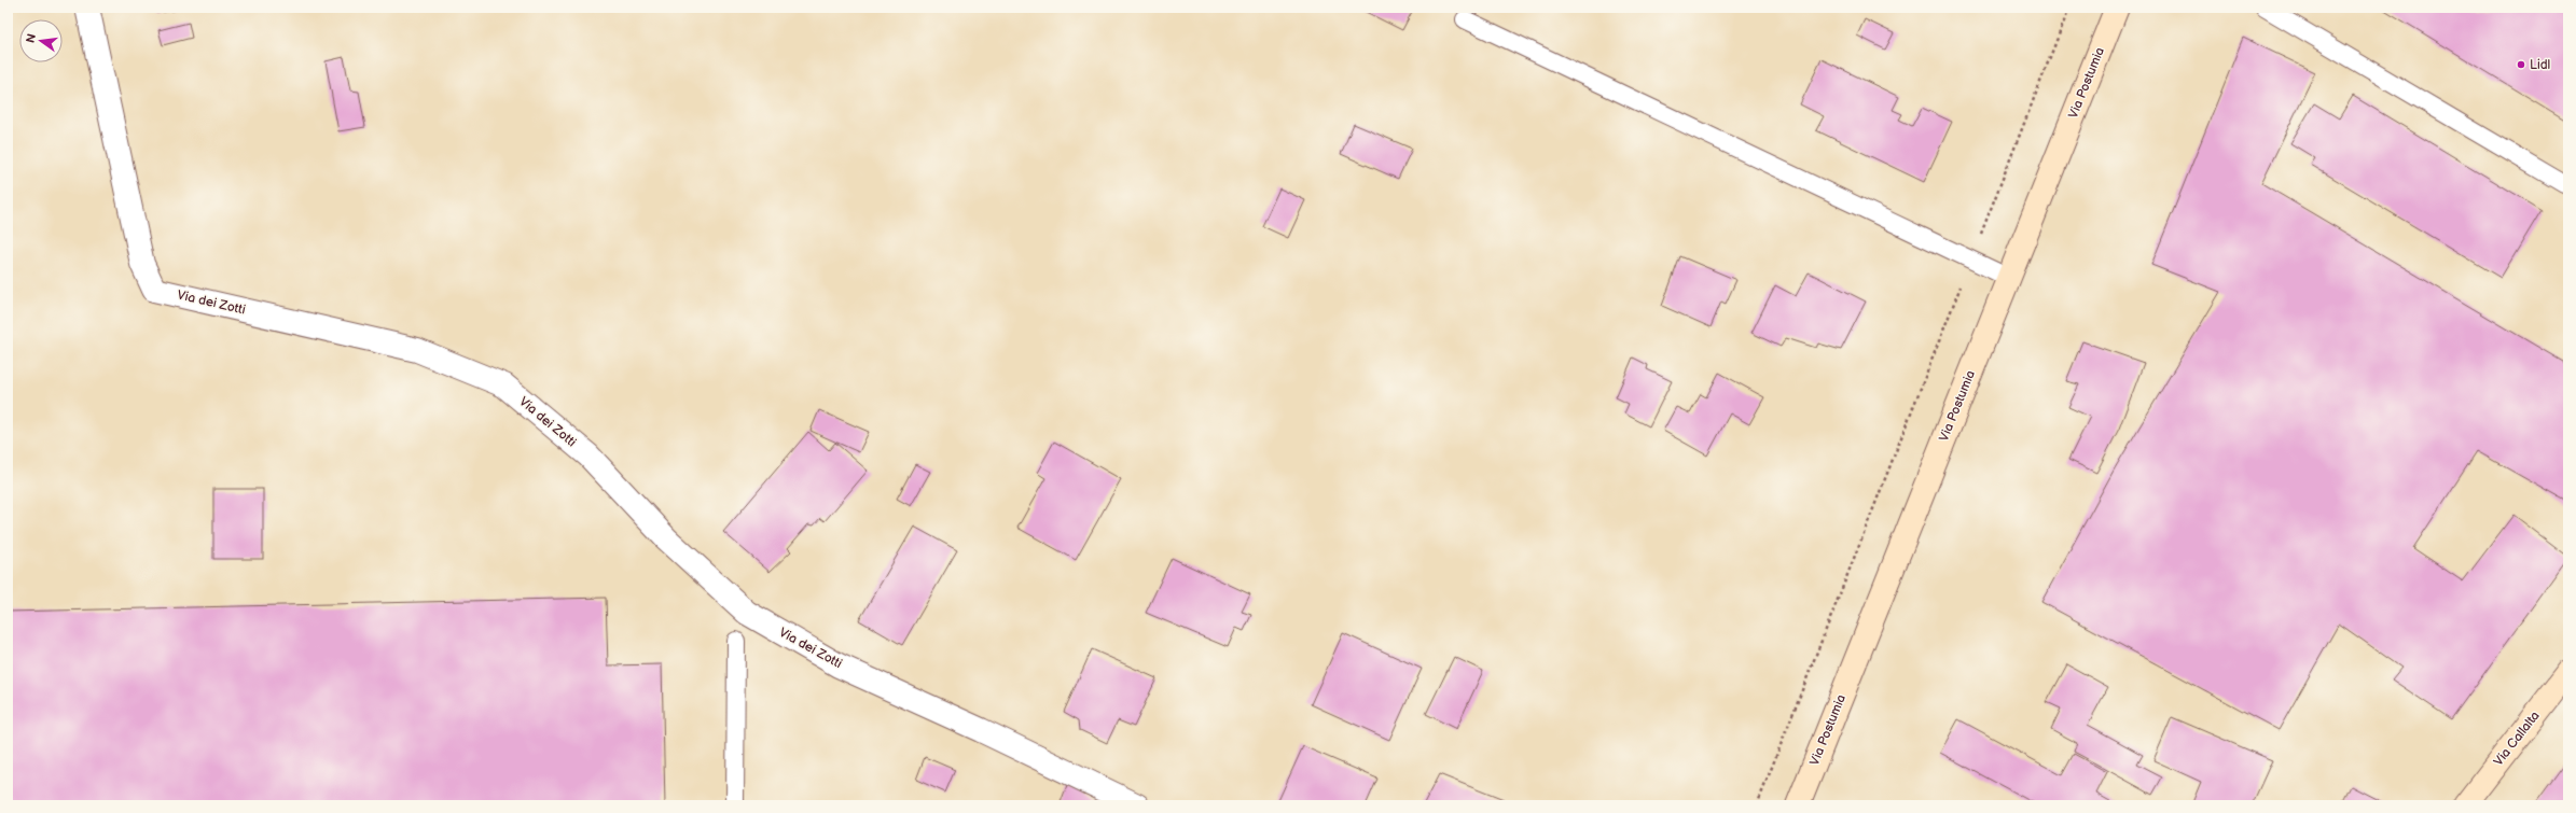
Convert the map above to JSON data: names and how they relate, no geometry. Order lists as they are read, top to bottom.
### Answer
{
  "streets": {
    "street": ["Via Postumia", "Via dei Zotti", "Via Callalta"]
  },
  "places": ["Lidl"],
  "north": "left"
}
